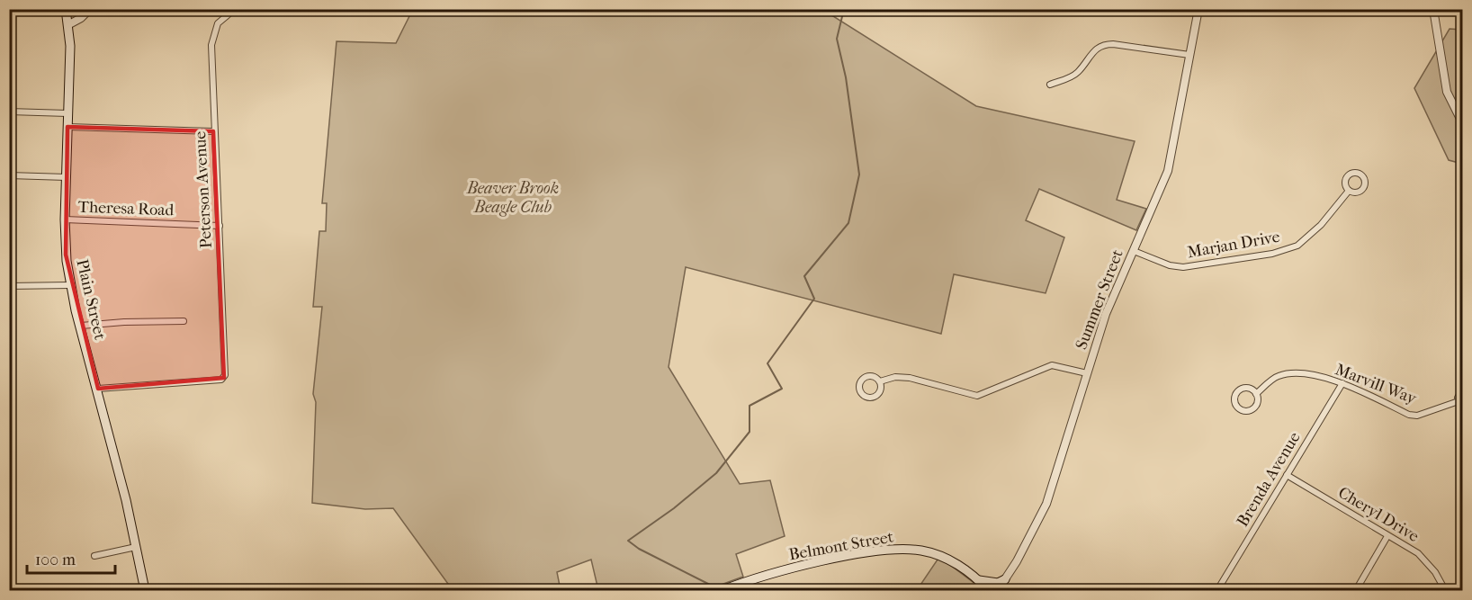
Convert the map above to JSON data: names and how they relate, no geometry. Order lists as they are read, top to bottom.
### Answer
{
  "streets": {
    "main road": ["Plain Street", "Belmont Street"],
    "street": [
      "Peterson Avenue",
      "Theresa Road",
      "Marjan Drive",
      "Summer Street",
      "Marvill Way",
      "Brenda Avenue",
      "Cheryl Drive"
    ]
  },
  "crossings": [
    ["Peterson Avenue", "Theresa Road"],
    ["Peterson Avenue", "Plain Street"],
    ["Theresa Road", "Plain Street"],
    ["Marjan Drive", "Summer Street"],
    ["Marvill Way", "Brenda Avenue"],
    ["Brenda Avenue", "Cheryl Drive"]
  ],
  "parks": ["Beaver Brook Beagle Club"],
  "scale_bar": "100 m"
}
